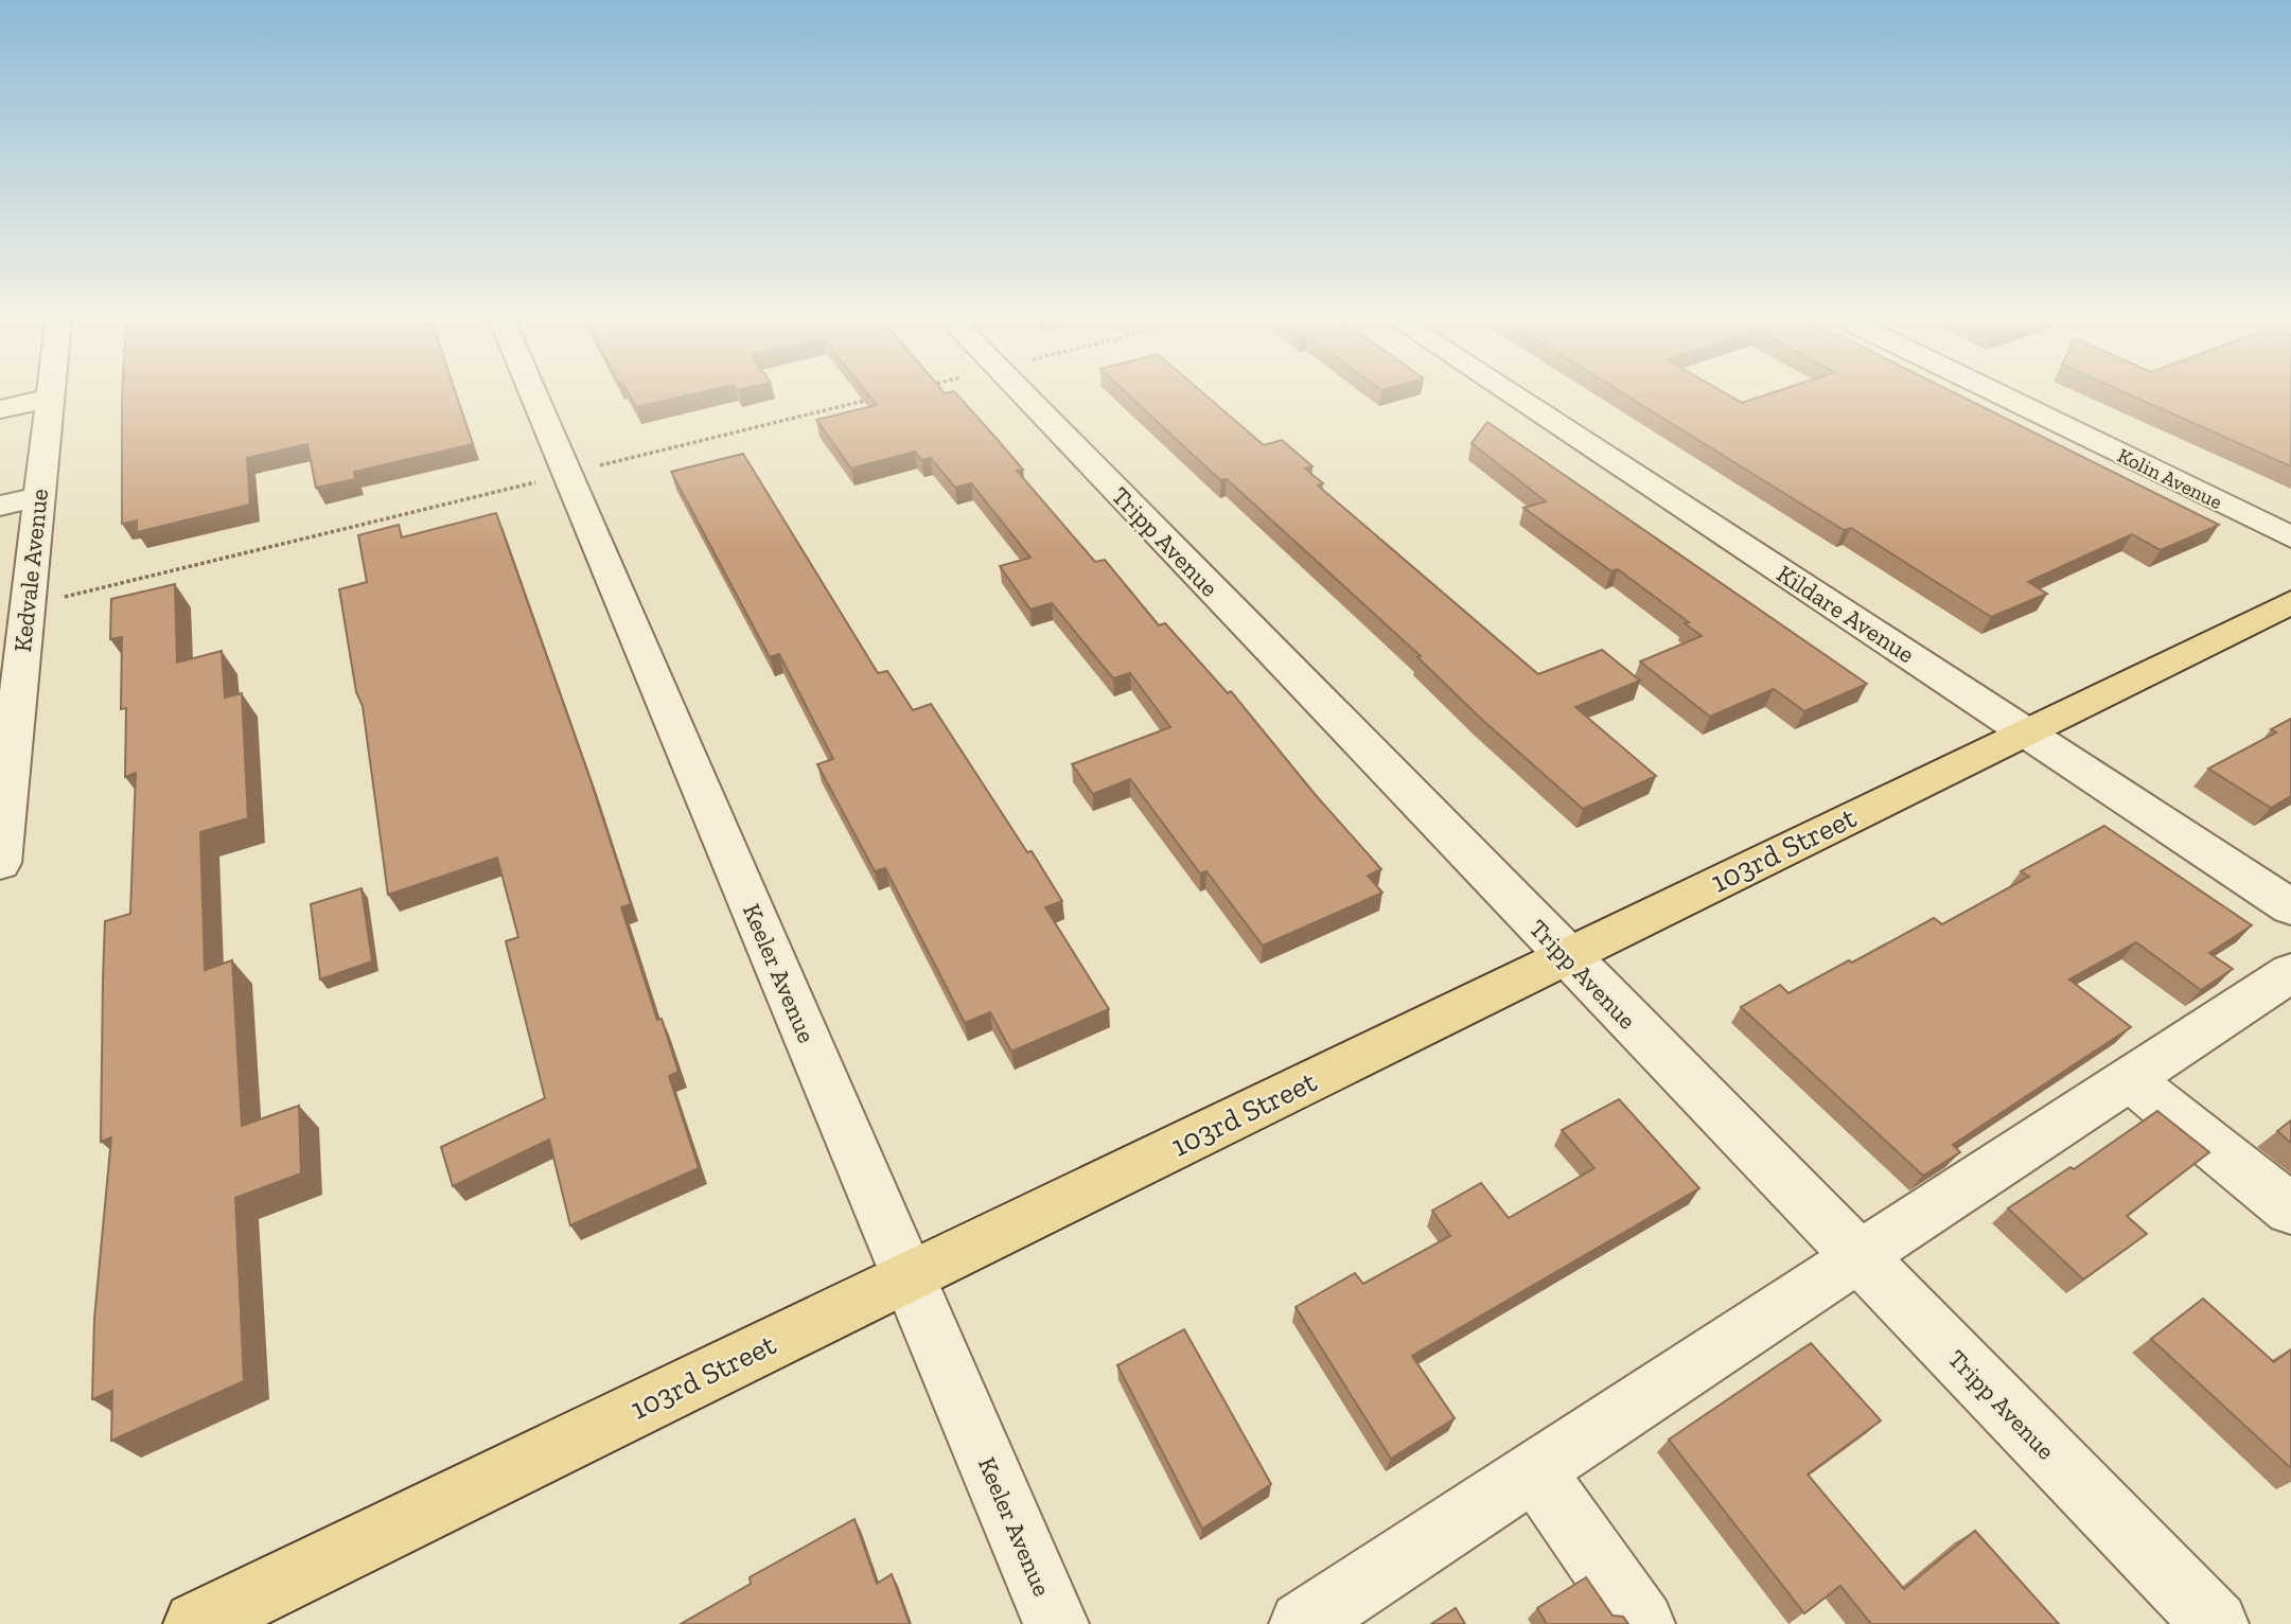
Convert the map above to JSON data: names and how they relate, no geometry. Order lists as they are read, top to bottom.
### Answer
{
  "streets": {
    "main road": ["103rd Street"],
    "street": [
      "Kolin Avenue",
      "Tripp Avenue",
      "Kedvale Avenue",
      "Kildare Avenue",
      "Keeler Avenue"
    ]
  },
  "crossings": [
    ["Tripp Avenue", "103rd Street"],
    ["Kildare Avenue", "103rd Street"],
    ["103rd Street", "Keeler Avenue"]
  ]
}
